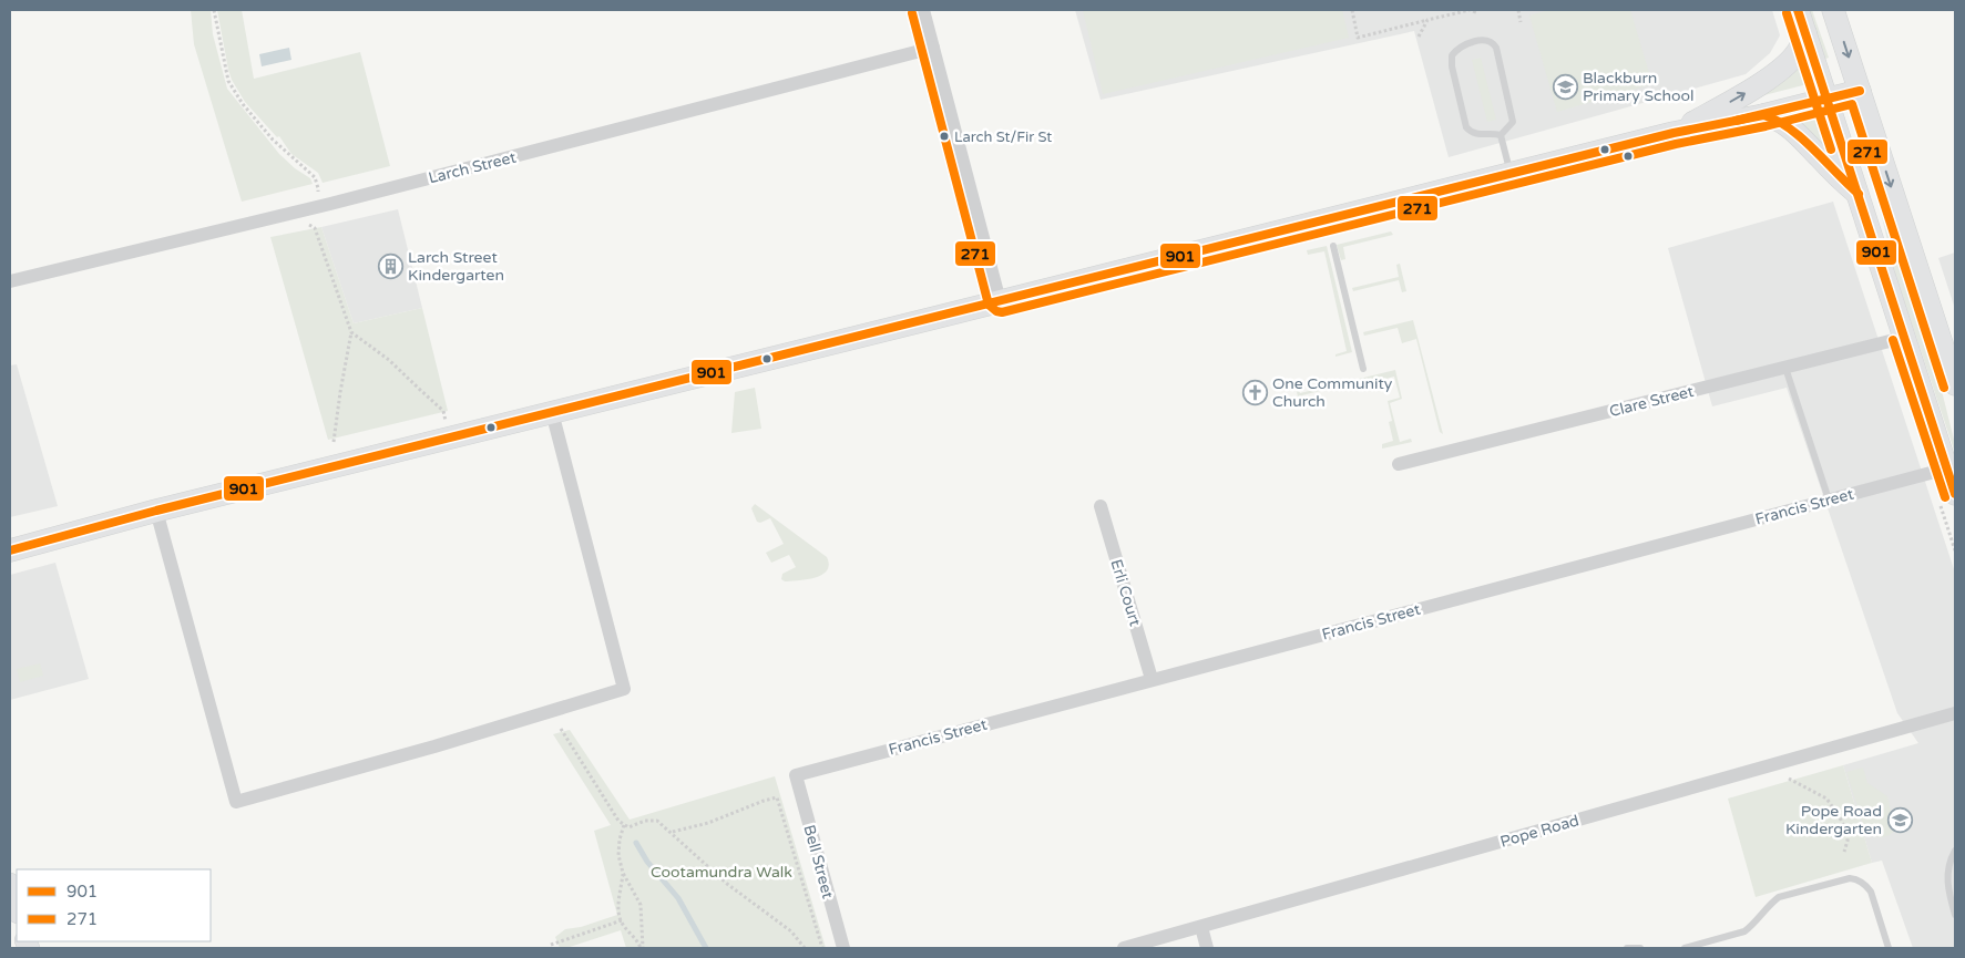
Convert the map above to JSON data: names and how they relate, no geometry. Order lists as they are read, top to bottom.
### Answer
{
  "streets": {
    "street": [
      "Larch Street",
      "Clare Street",
      "Francis Street",
      "Erli Court",
      "Pope Road",
      "Bell Street"
    ]
  },
  "crossings": [
    ["Francis Street", "Erli Court"],
    ["Francis Street", "Bell Street"]
  ],
  "parks": ["Cootamundra Walk"],
  "places": {
    "school or university": ["Blackburn Primary School", "Pope Road Kindergarten"],
    "other": ["Larch St/Fir St"],
    "building": ["Larch Street Kindergarten"],
    "church": ["One Community Church"]
  },
  "lines": ["transit line 901", "transit line 271"],
  "legend": ["901", "271"]
}
